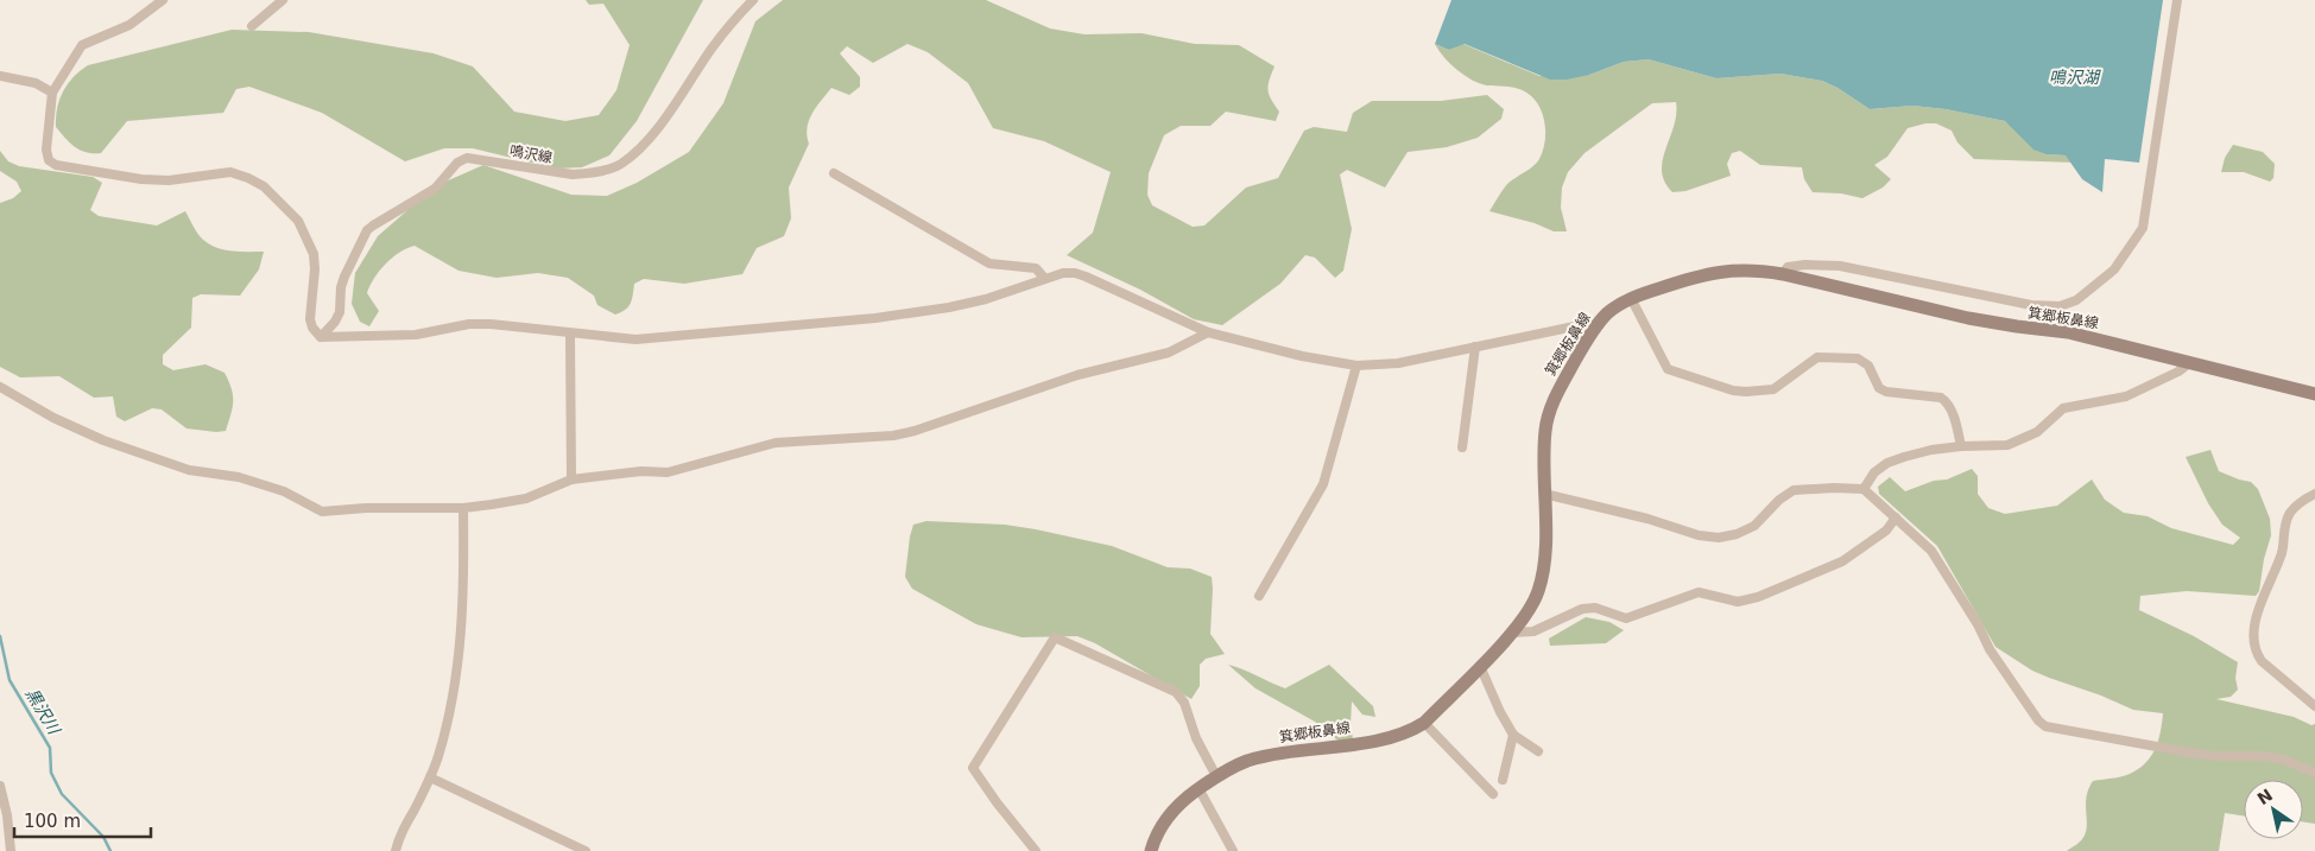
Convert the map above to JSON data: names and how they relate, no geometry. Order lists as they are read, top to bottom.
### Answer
{
  "streets": {
    "main road": ["箕郷板鼻線"],
    "street": ["鳴沢線"]
  },
  "water": ["鳴沢湖", "黒沢川"],
  "scale_bar": "100 m",
  "north": "top left"
}
